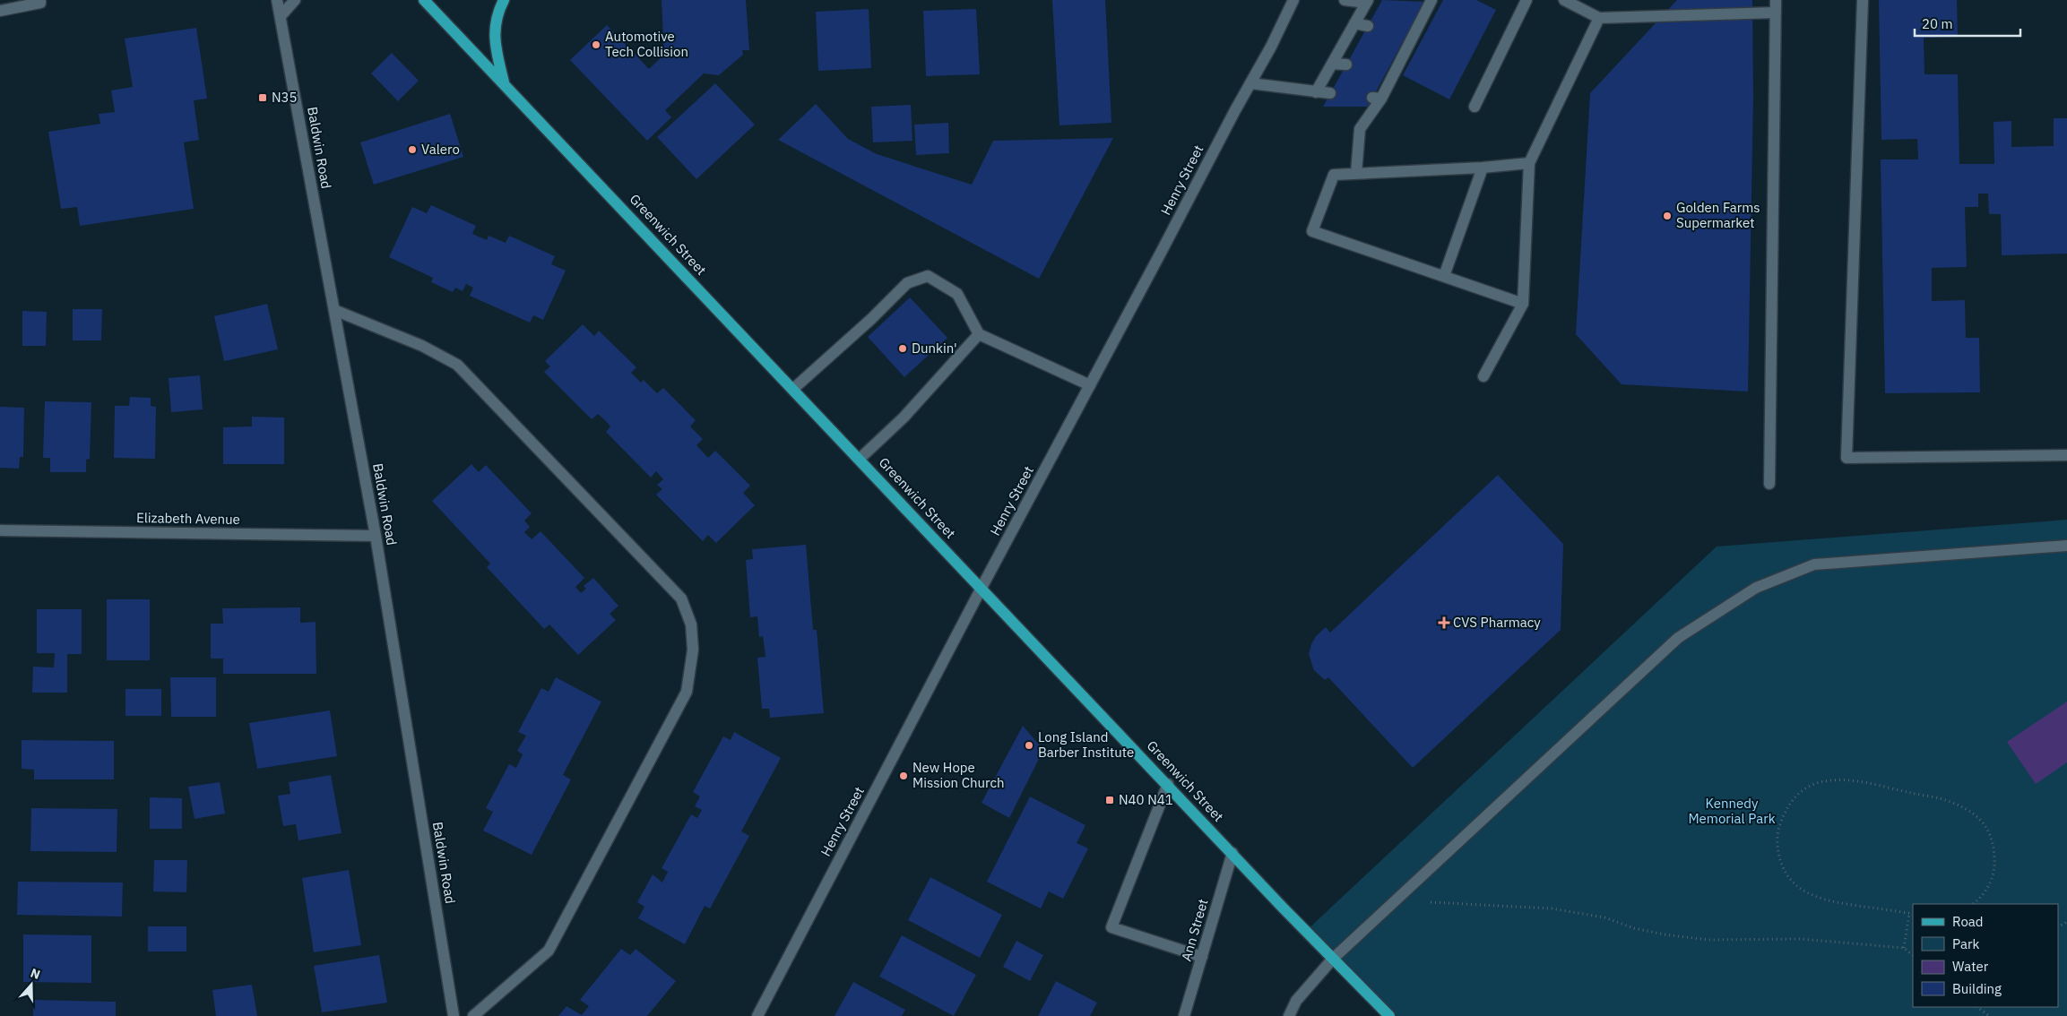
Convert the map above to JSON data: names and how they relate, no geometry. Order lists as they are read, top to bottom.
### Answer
{
  "streets": {
    "main road": [
      "Baldwin Road",
      "Henry Street",
      "Greenwich Street",
      "Elizabeth Avenue",
      "Ann Street"
    ]
  },
  "crossings": [
    ["Baldwin Road", "Elizabeth Avenue"],
    ["Henry Street", "Greenwich Street"],
    ["Greenwich Street", "Ann Street"]
  ],
  "parks": ["Kennedy Memorial Park"],
  "places": {
    "other": [
      "Automotive Tech Collision",
      "Valero",
      "Golden Farms Supermarket",
      "Dunkin'",
      "Long Island Barber Institute",
      "New Hope Mission Church"
    ],
    "transit": ["N35", "N40 N41"],
    "health": ["CVS Pharmacy"]
  },
  "legend": [
    "Road",
    "Park",
    "Water",
    "Building"
  ],
  "scale_bar": "20 m",
  "north": "top"
}
